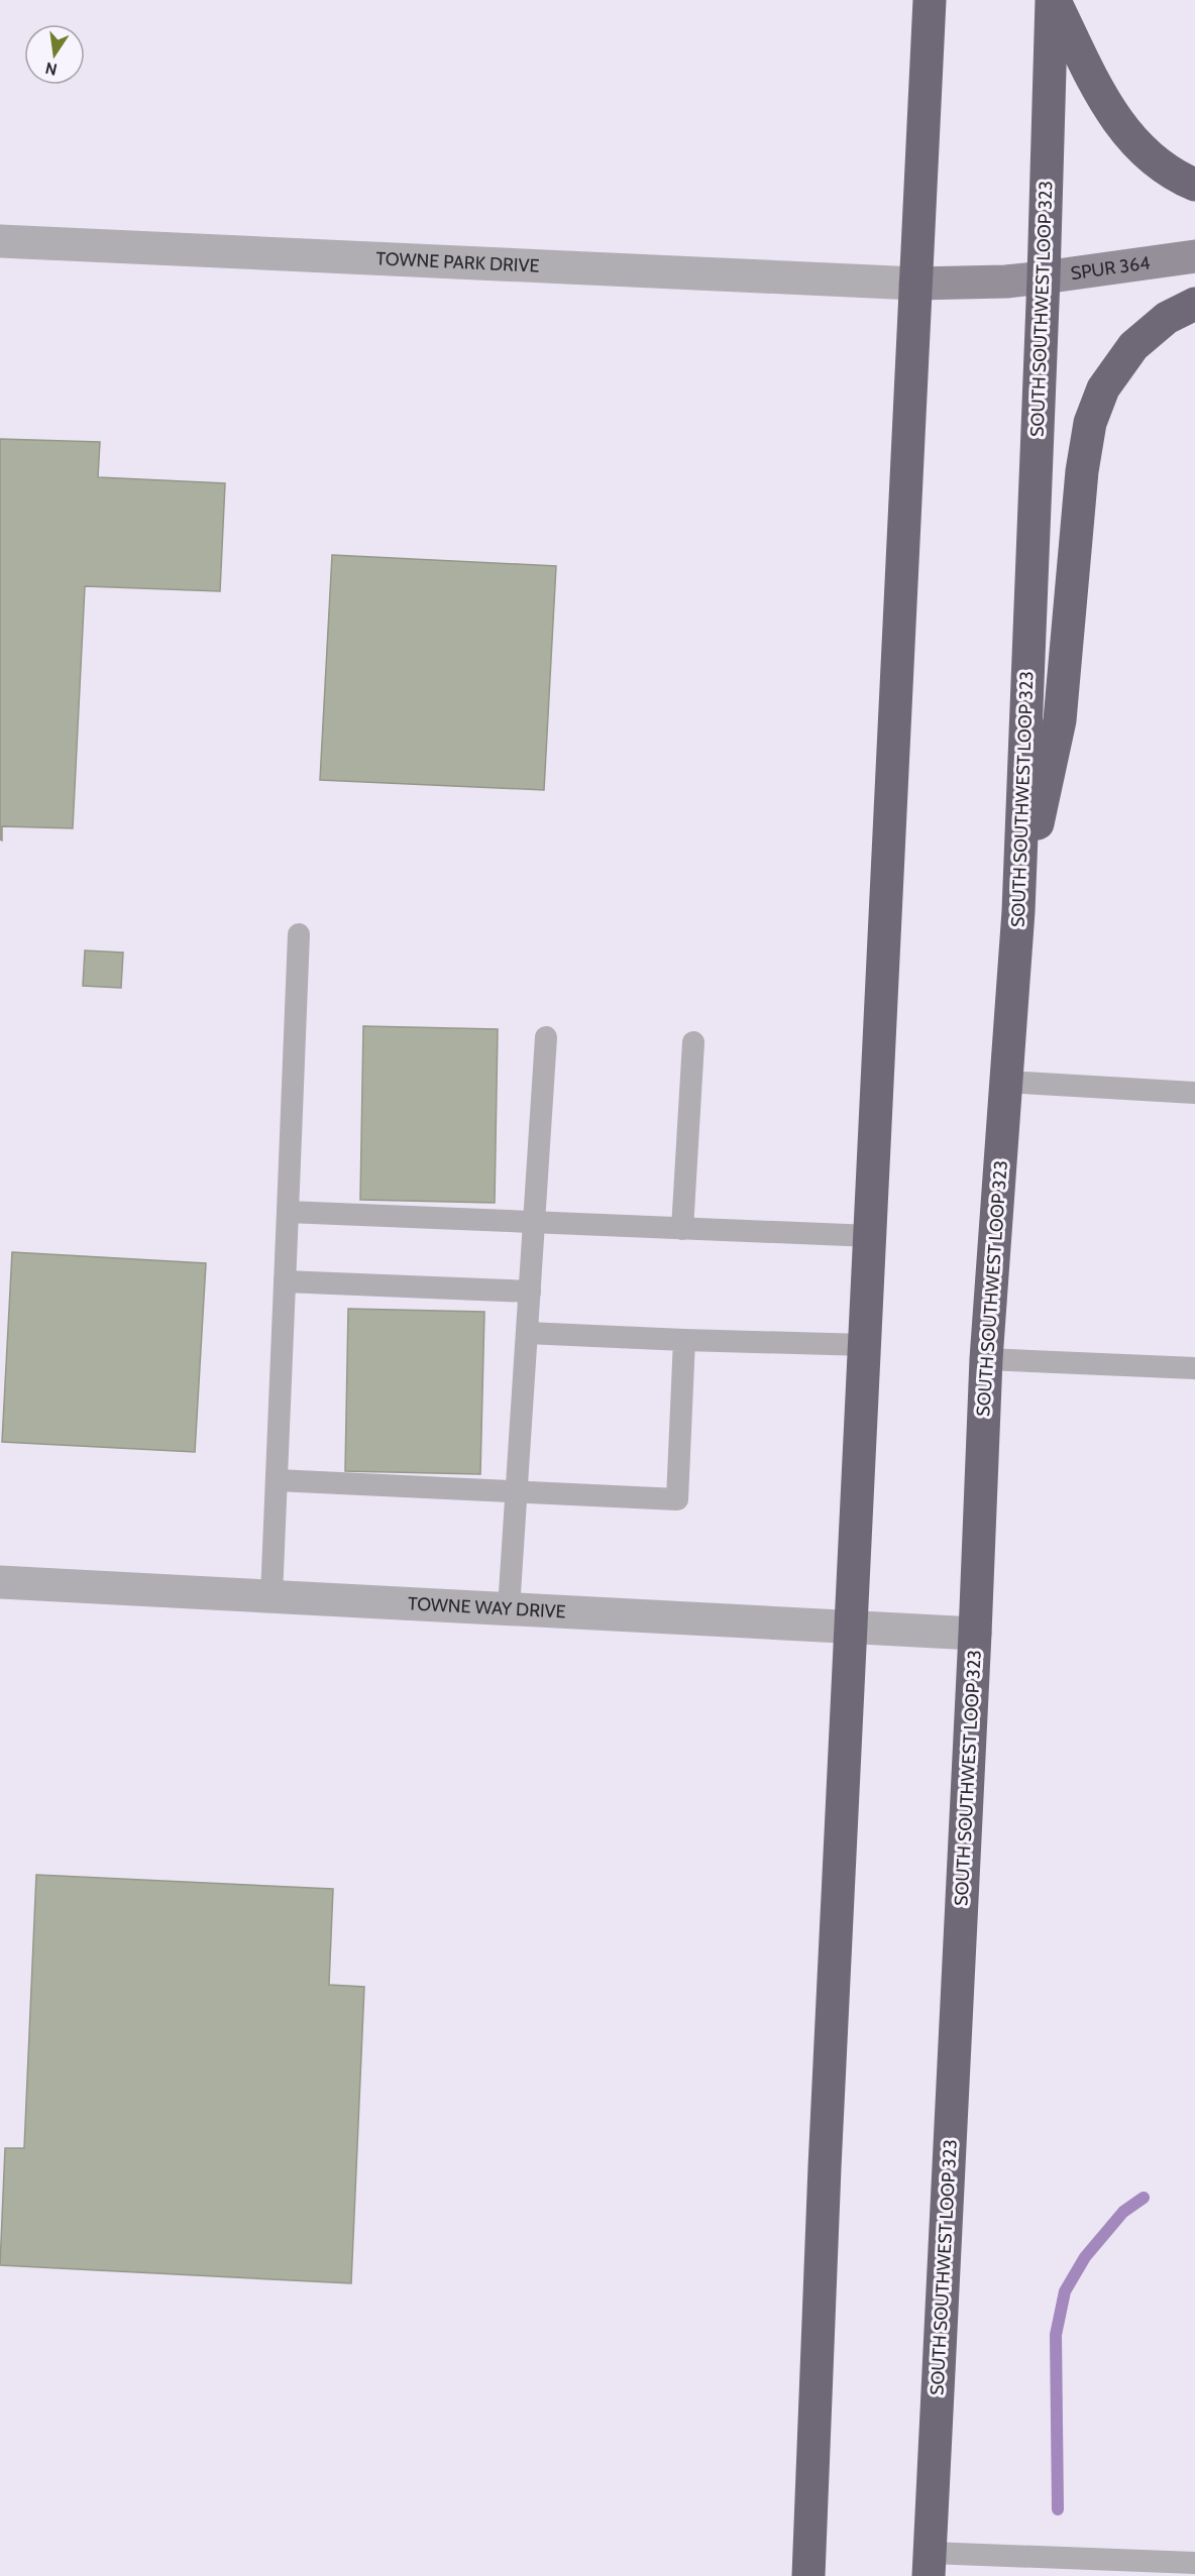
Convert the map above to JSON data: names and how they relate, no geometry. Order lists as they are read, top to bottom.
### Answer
{
  "streets": {
    "highway": ["SOUTH SOUTHWEST LOOP 323"],
    "street": ["TOWNE PARK DRIVE", "SPUR 364", "TOWNE WAY DRIVE"]
  },
  "crossings": [
    ["TOWNE PARK DRIVE", "SPUR 364"],
    ["SPUR 364", "SOUTH SOUTHWEST LOOP 323"],
    ["SOUTH SOUTHWEST LOOP 323", "TOWNE WAY DRIVE"]
  ],
  "north": "bottom"
}
